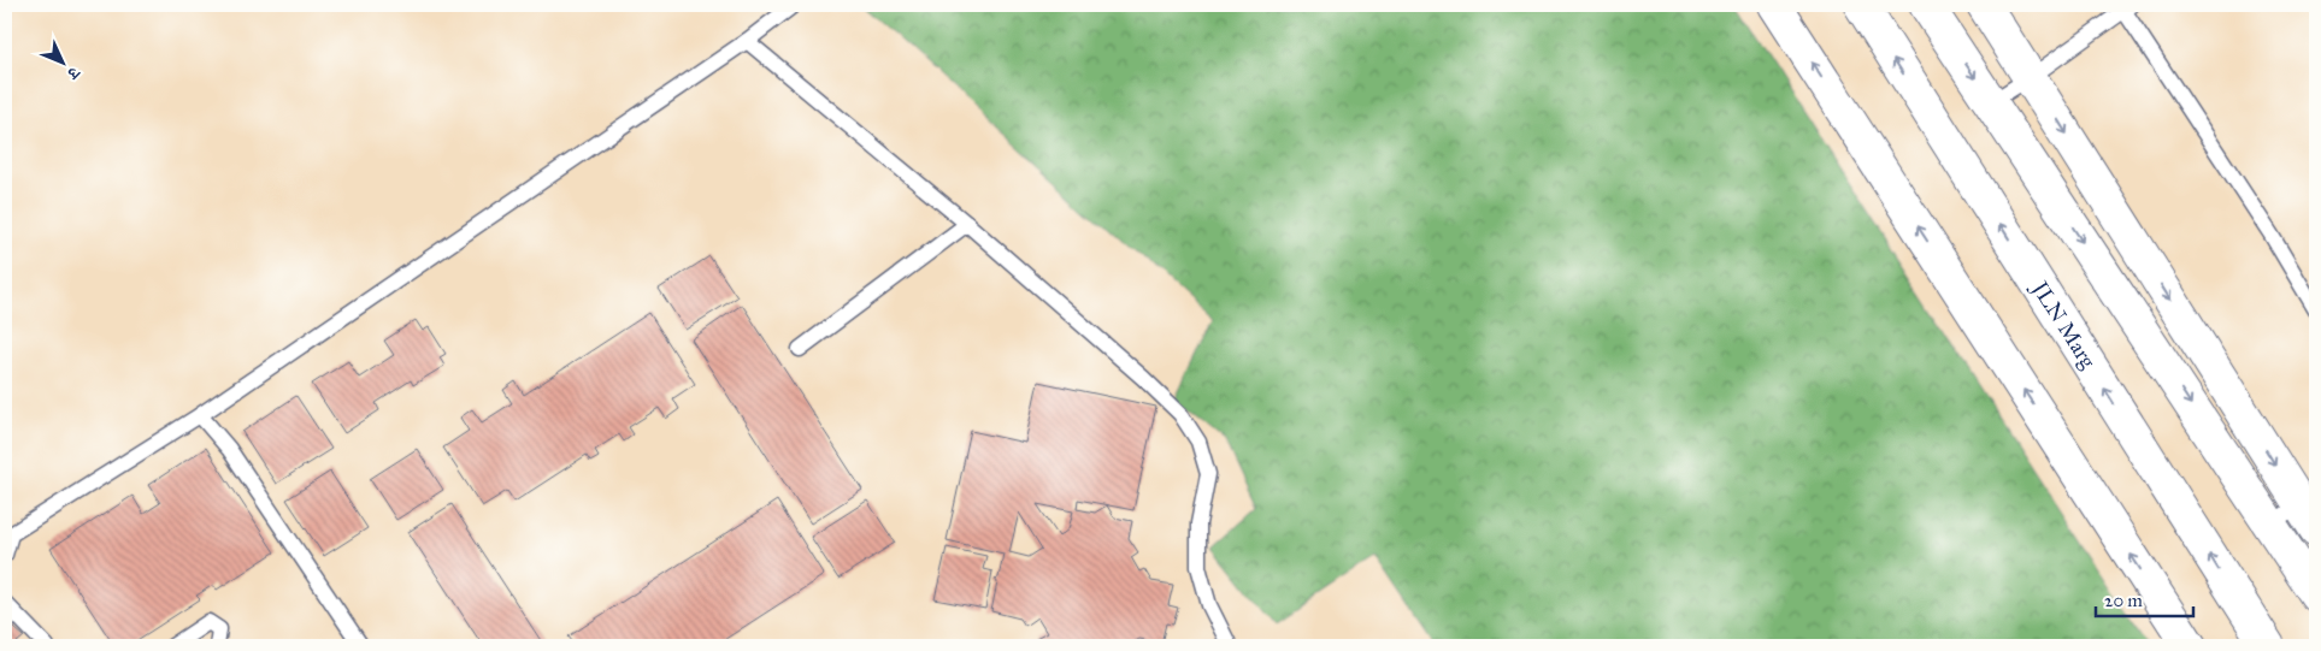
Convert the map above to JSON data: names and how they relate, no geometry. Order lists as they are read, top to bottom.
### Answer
{
  "streets": {
    "main road": ["JLN Marg"]
  },
  "scale_bar": "20 m",
  "north": "bottom right"
}
